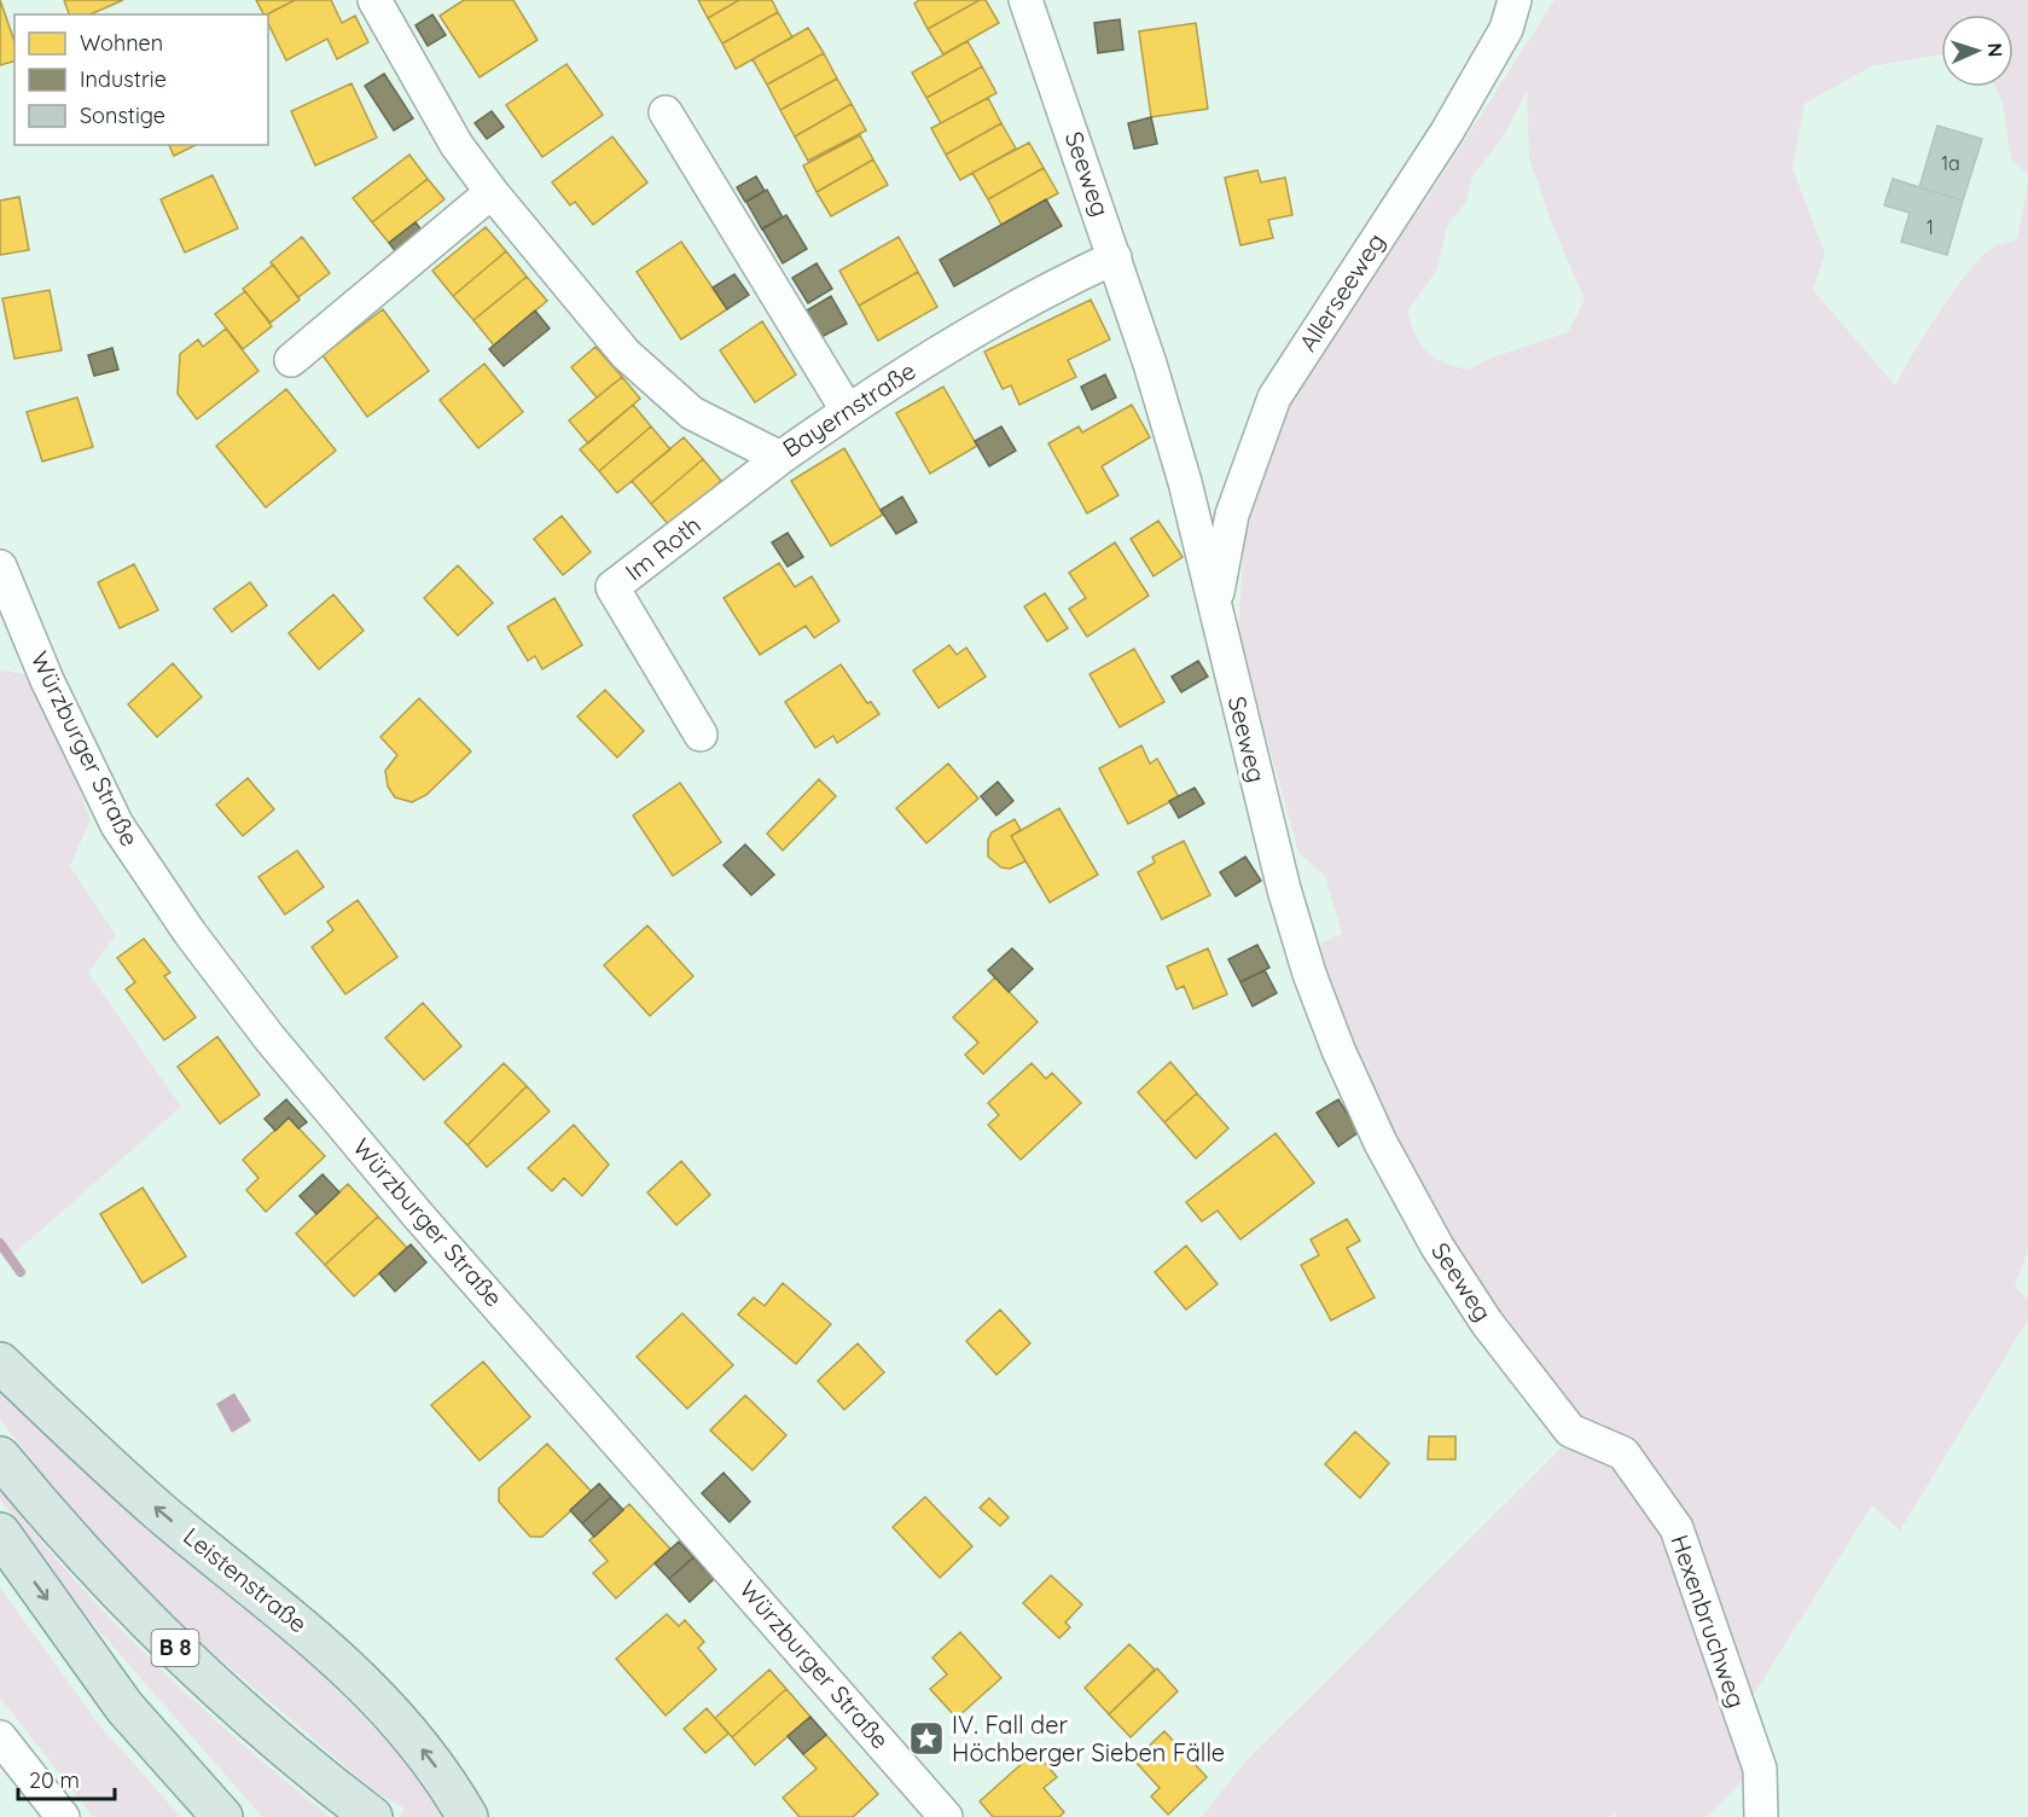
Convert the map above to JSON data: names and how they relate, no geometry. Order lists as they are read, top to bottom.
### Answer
{
  "streets": {
    "main road": ["Leistenstraße", "B 8"],
    "street": [
      "Seeweg",
      "Allerseeweg",
      "Bayernstraße",
      "Im Roth",
      "Würzburger Straße",
      "Hexenbruchweg"
    ]
  },
  "crossings": [
    ["Seeweg", "Allerseeweg"],
    ["Seeweg", "Bayernstraße"],
    ["Seeweg", "Hexenbruchweg"],
    ["Bayernstraße", "Im Roth"]
  ],
  "places": {
    "place": ["IV. Fall der Höchberger Sieben Fälle"]
  },
  "house_numbers": ["1a", "1"],
  "legend": ["Wohnen", "Industrie", "Sonstige"],
  "scale_bar": "20 m",
  "north": "right"
}
